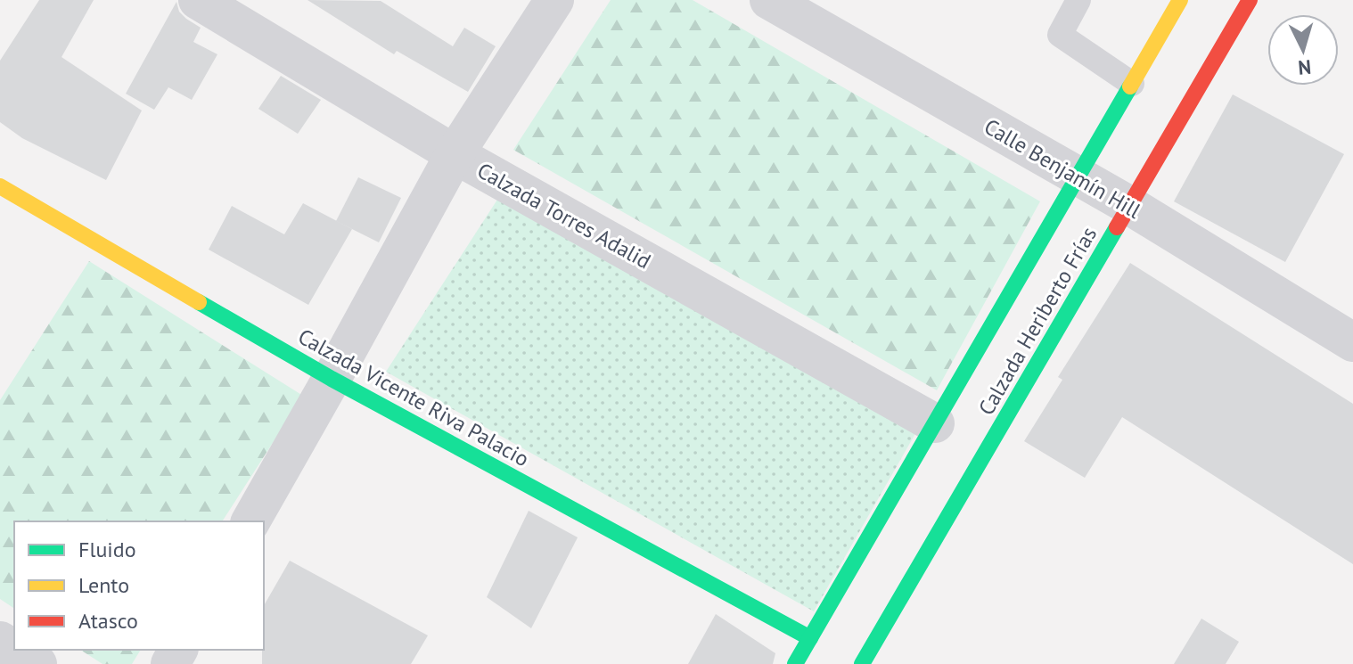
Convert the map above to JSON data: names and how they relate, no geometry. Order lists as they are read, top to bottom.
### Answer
{
  "streets": {
    "street": [
      "Calle Benjamín Hill",
      "Calzada Torres Adalid",
      "Calzada Heriberto Frías",
      "Calzada Vicente Riva Palacio"
    ]
  },
  "crossings": [
    ["Calle Benjamín Hill", "Calzada Heriberto Frías"],
    ["Calzada Torres Adalid", "Calzada Heriberto Frías"],
    ["Calzada Heriberto Frías", "Calzada Vicente Riva Palacio"]
  ],
  "legend": ["Fluido", "Lento", "Atasco"],
  "north": "bottom"
}
